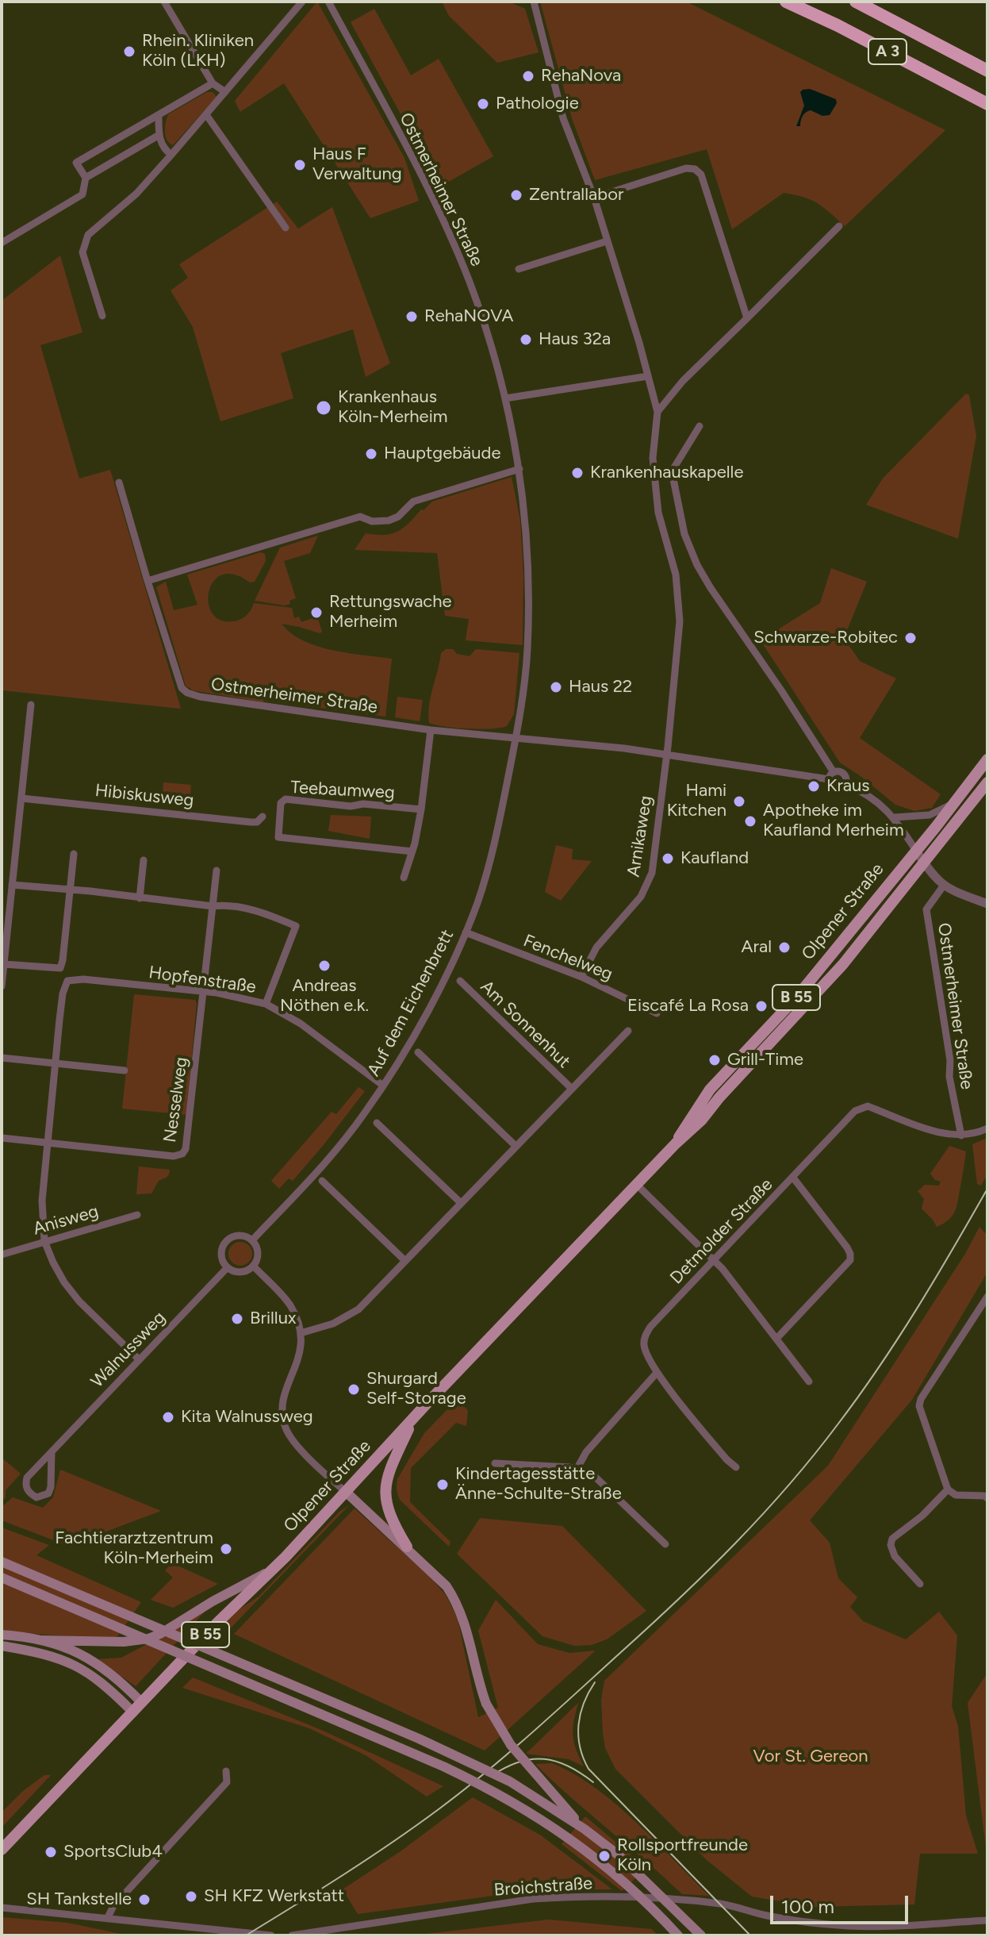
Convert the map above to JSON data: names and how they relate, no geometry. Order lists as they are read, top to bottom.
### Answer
{
  "streets": {
    "highway": ["A 3"],
    "main road": ["Olpener Straße", "B 55"],
    "street": [
      "Ostmerheimer Straße",
      "Teebaumweg",
      "Hibiskusweg",
      "Arnikaweg",
      "Fenchelweg",
      "Hopfenstraße",
      "Auf dem Eichenbrett",
      "Am Sonnenhut",
      "Nesselweg",
      "Anisweg",
      "Detmolder Straße",
      "Walnussweg",
      "Broichstraße"
    ]
  },
  "crossings": [
    ["Ostmerheimer Straße", "Arnikaweg"],
    ["Ostmerheimer Straße", "Auf dem Eichenbrett"],
    ["Ostmerheimer Straße", "Detmolder Straße"],
    ["Arnikaweg", "Fenchelweg"],
    ["Olpener Straße", "B 55"],
    ["Fenchelweg", "Auf dem Eichenbrett"],
    ["Hopfenstraße", "Auf dem Eichenbrett"],
    ["Hopfenstraße", "Nesselweg"],
    ["Auf dem Eichenbrett", "Walnussweg"]
  ],
  "parks": ["Vor St. Gereon"],
  "places": [
    "Rhein. Kliniken Köln (LKH)",
    "RehaNova",
    "Pathologie",
    "Haus F Verwaltung",
    "Zentrallabor",
    "RehaNOVA",
    "Haus 32a",
    "Krankenhaus Köln-Merheim",
    "Hauptgebäude",
    "Krankenhauskapelle",
    "Rettungswache Merheim",
    "Schwarze-Robitec",
    "Haus 22",
    "Kraus",
    "Hami Kitchen",
    "Apotheke im Kaufland Merheim",
    "Kaufland",
    "Aral",
    "Andreas Nöthen e.k.",
    "Eiscafé La Rosa",
    "Grill-Time",
    "Brillux",
    "Shurgard Self-Storage",
    "Kita Walnussweg",
    "Kindertagesstätte Änne-Schulte-Straße",
    "Fachtierarztzentrum Köln-Merheim",
    "SportsClub4",
    "Rollsportfreunde Köln",
    "SH KFZ Werkstatt",
    "SH Tankstelle"
  ],
  "scale_bar": "100 m"
}
